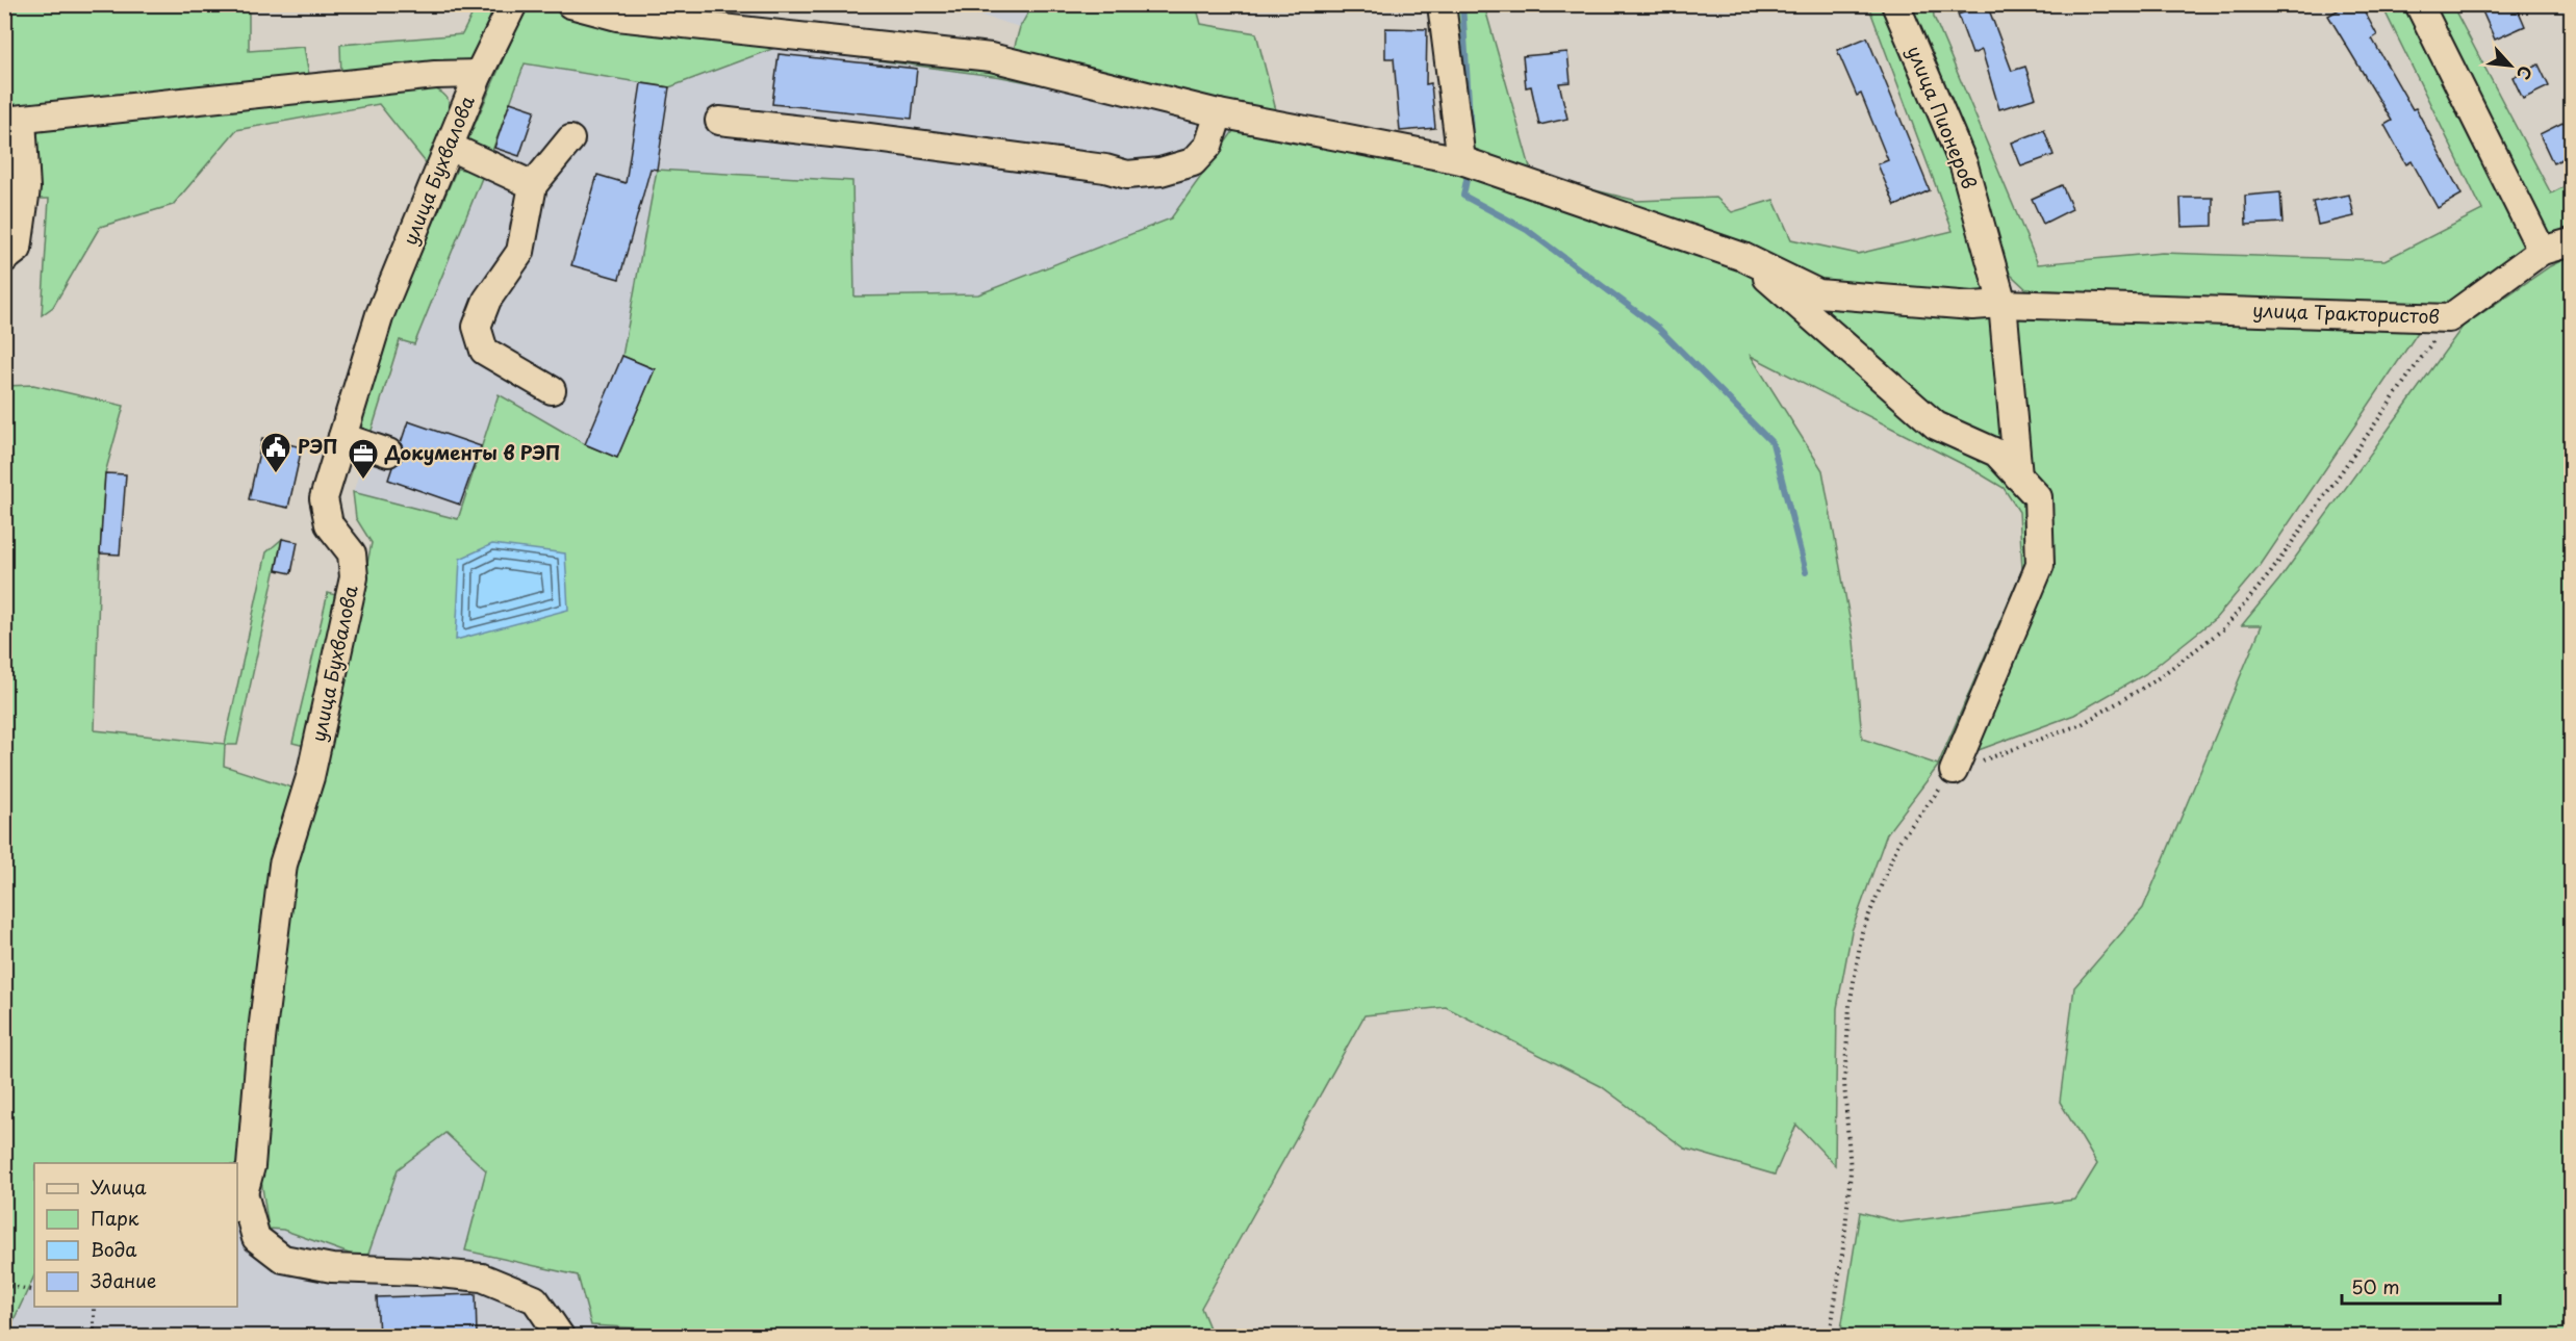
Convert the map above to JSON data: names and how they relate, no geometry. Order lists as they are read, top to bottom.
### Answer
{
  "streets": {
    "street": ["улица Пионеров", "улица Бухвалова", "улица Трактористов"]
  },
  "crossings": [
    ["улица Пионеров", "улица Трактористов"]
  ],
  "places": {
    "public building": ["РЭП"],
    "office": ["Документы в РЭП"]
  },
  "legend": [
    "Улица",
    "Парк",
    "Вода",
    "Здание"
  ],
  "scale_bar": "50 m",
  "north": "bottom right"
}
